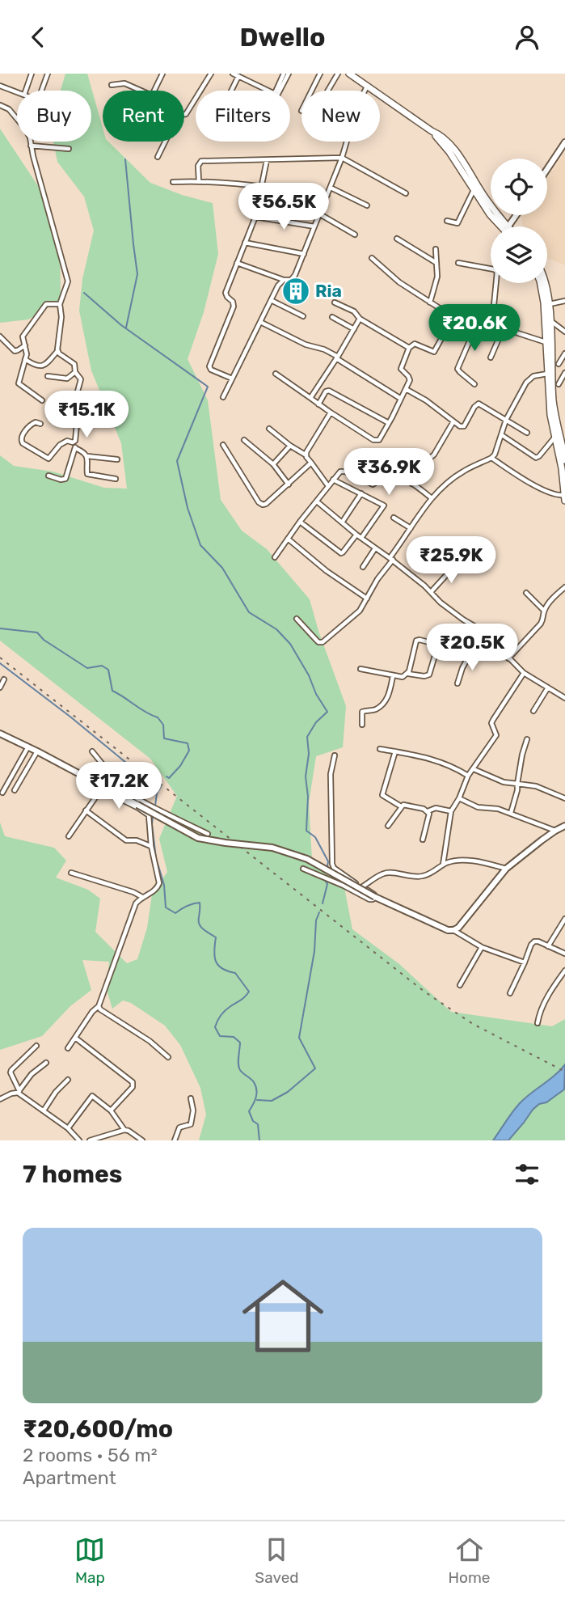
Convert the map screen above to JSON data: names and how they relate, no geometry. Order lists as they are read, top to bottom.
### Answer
{
  "places": {
    "building": ["Ria"]
  },
  "page": {
    "header": "Dwello",
    "chip": [
      "Buy",
      "Rent",
      "Filters",
      "New"
    ],
    "price": [
      "₹56.5K",
      "₹20.6K",
      "₹15.1K",
      "₹36.9K",
      "₹25.9K",
      "₹20.5K",
      "₹17.2K"
    ],
    "heading": "7 homes",
    "list": [
      {
        "name": "₹20,600/mo",
        "note": "2 rooms · 56 m² · Apartment"
      }
    ],
    "tabs": ["Map", "Saved", "Home"]
  }
}
